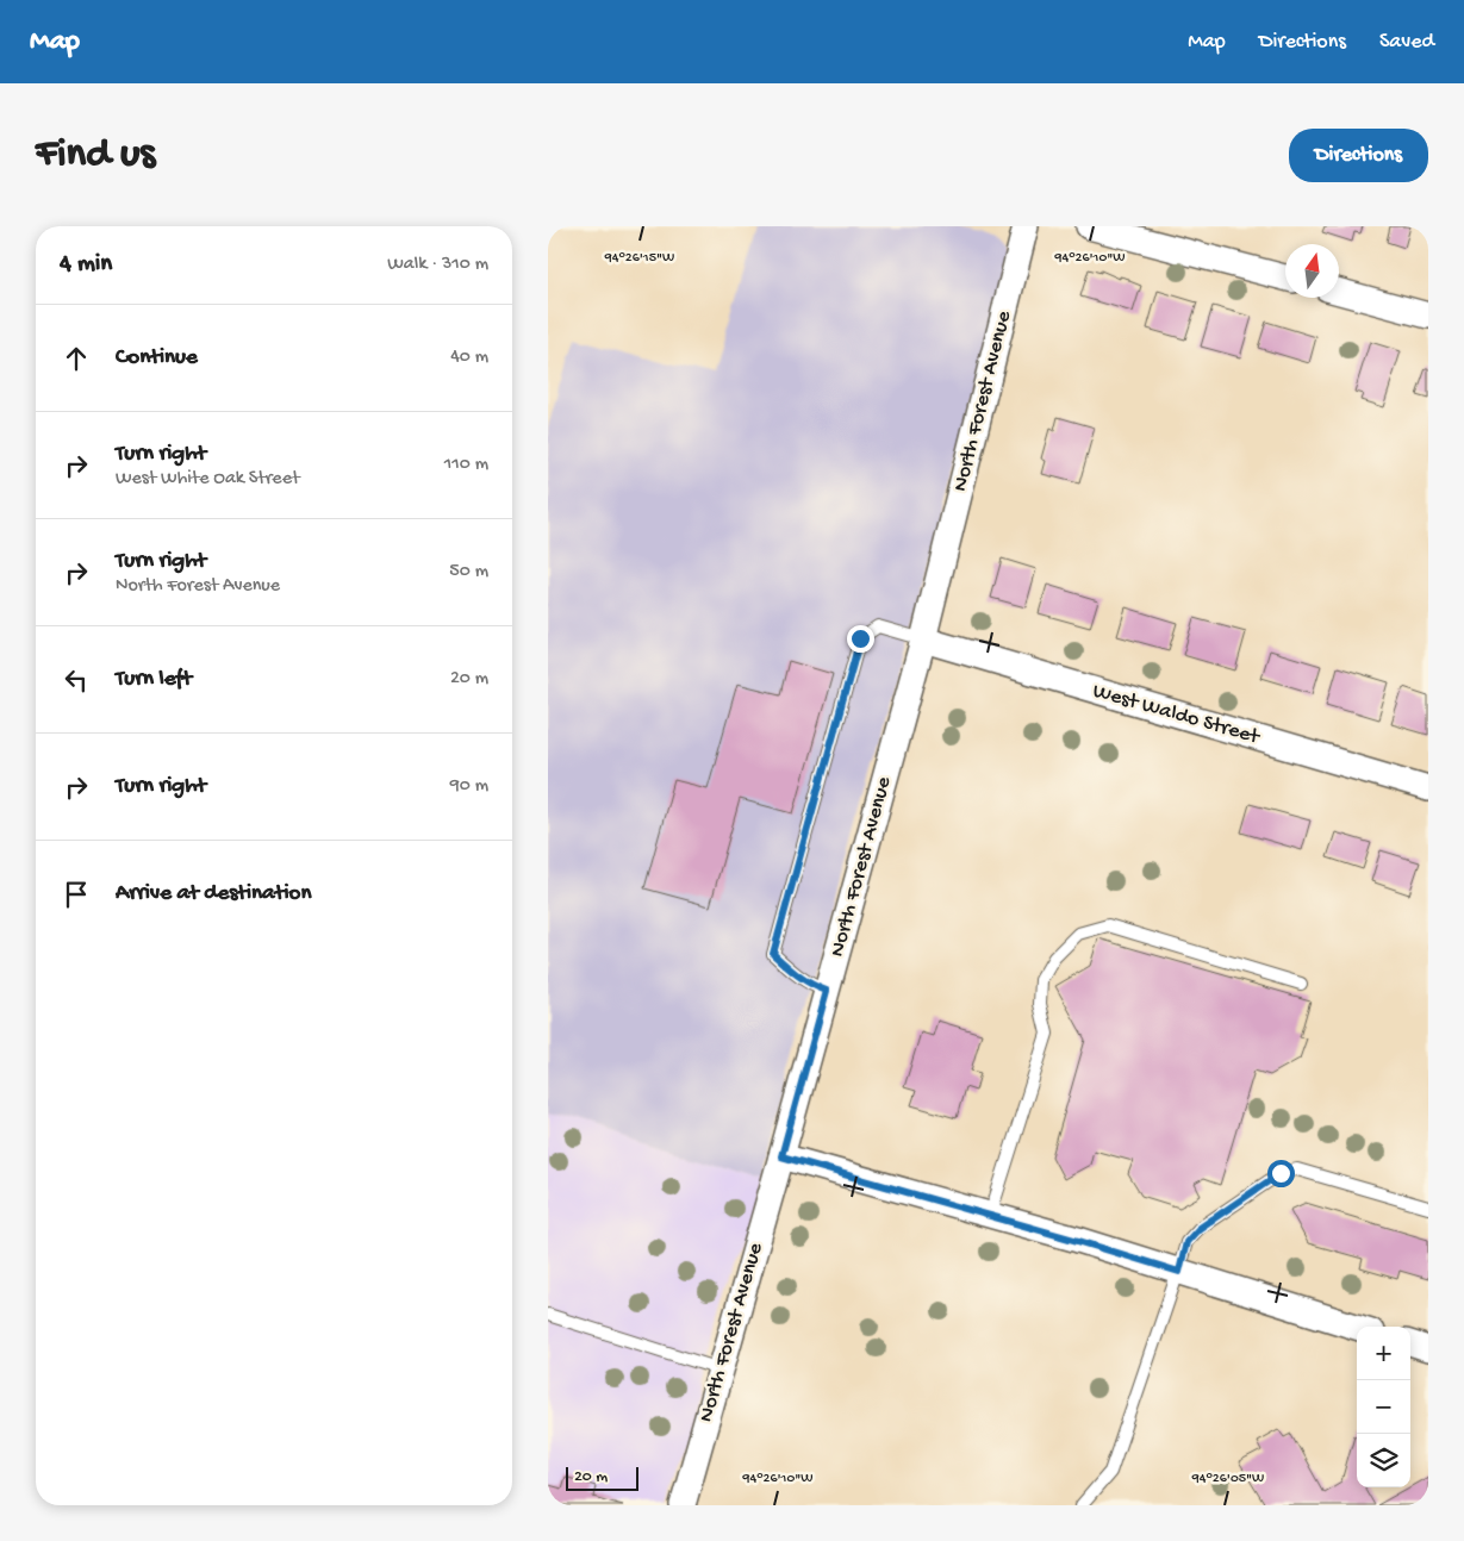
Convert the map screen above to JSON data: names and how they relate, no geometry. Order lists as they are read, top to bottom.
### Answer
{
  "streets": {
    "street": ["North Forest Avenue", "West Waldo Street"]
  },
  "crossings": [
    ["North Forest Avenue", "West Waldo Street"]
  ],
  "scale_bar": "20 m",
  "north": "top",
  "page": {
    "header": "Map",
    "nav": ["Map", "Directions", "Saved"],
    "buttons": "Directions",
    "title": "Find us",
    "heading": ["4 min", "Walk · 310 m"],
    "list": [
      ["Continue", "40 m"],
      ["Turn right", "West White Oak Street", "110 m"],
      ["Turn right", "North Forest Avenue", "50 m"],
      ["Turn left", "20 m"],
      ["Turn right", "90 m"],
      "Arrive at destination"
    ],
    "map_buttons": ["+", "−"],
    "scale": "20 m"
  },
  "coordinates": ["94°26'10\"W", "94°26'15\"W", "94°26'05\"W"]
}
